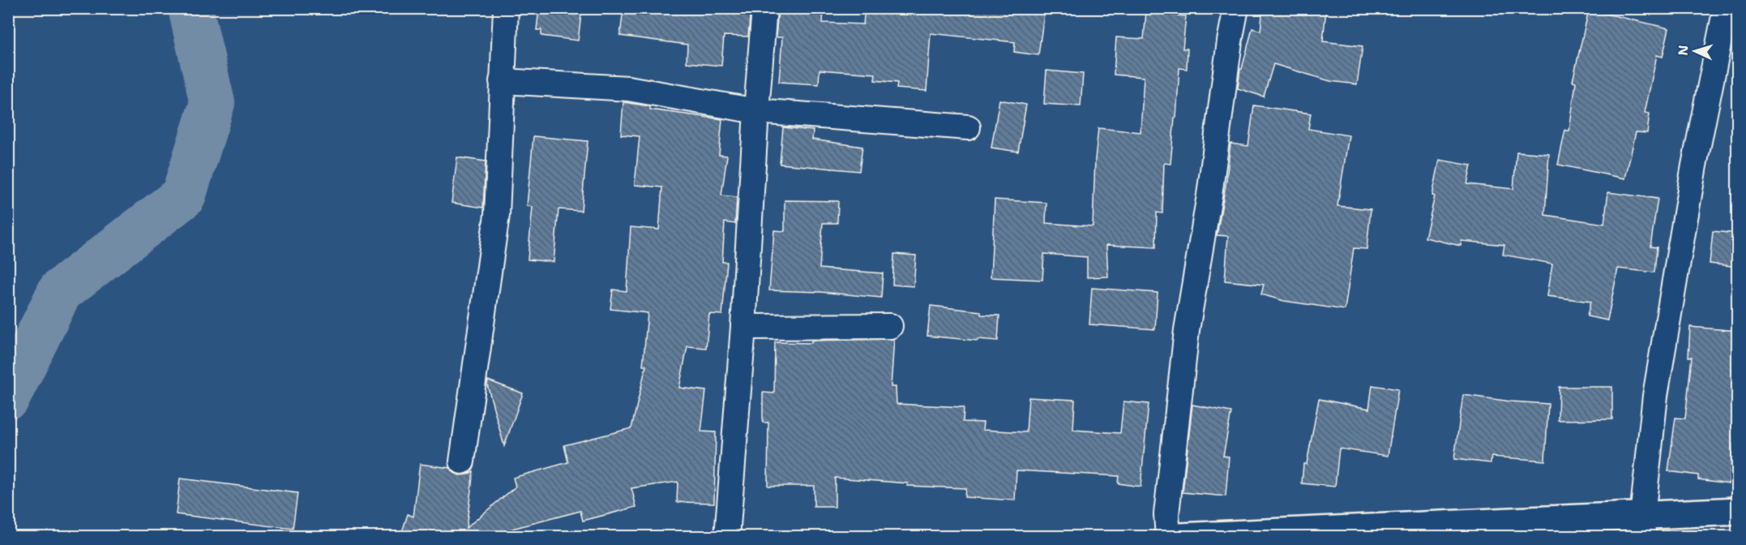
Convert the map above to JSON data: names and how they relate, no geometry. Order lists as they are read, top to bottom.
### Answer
{
  "north": "left"
}
